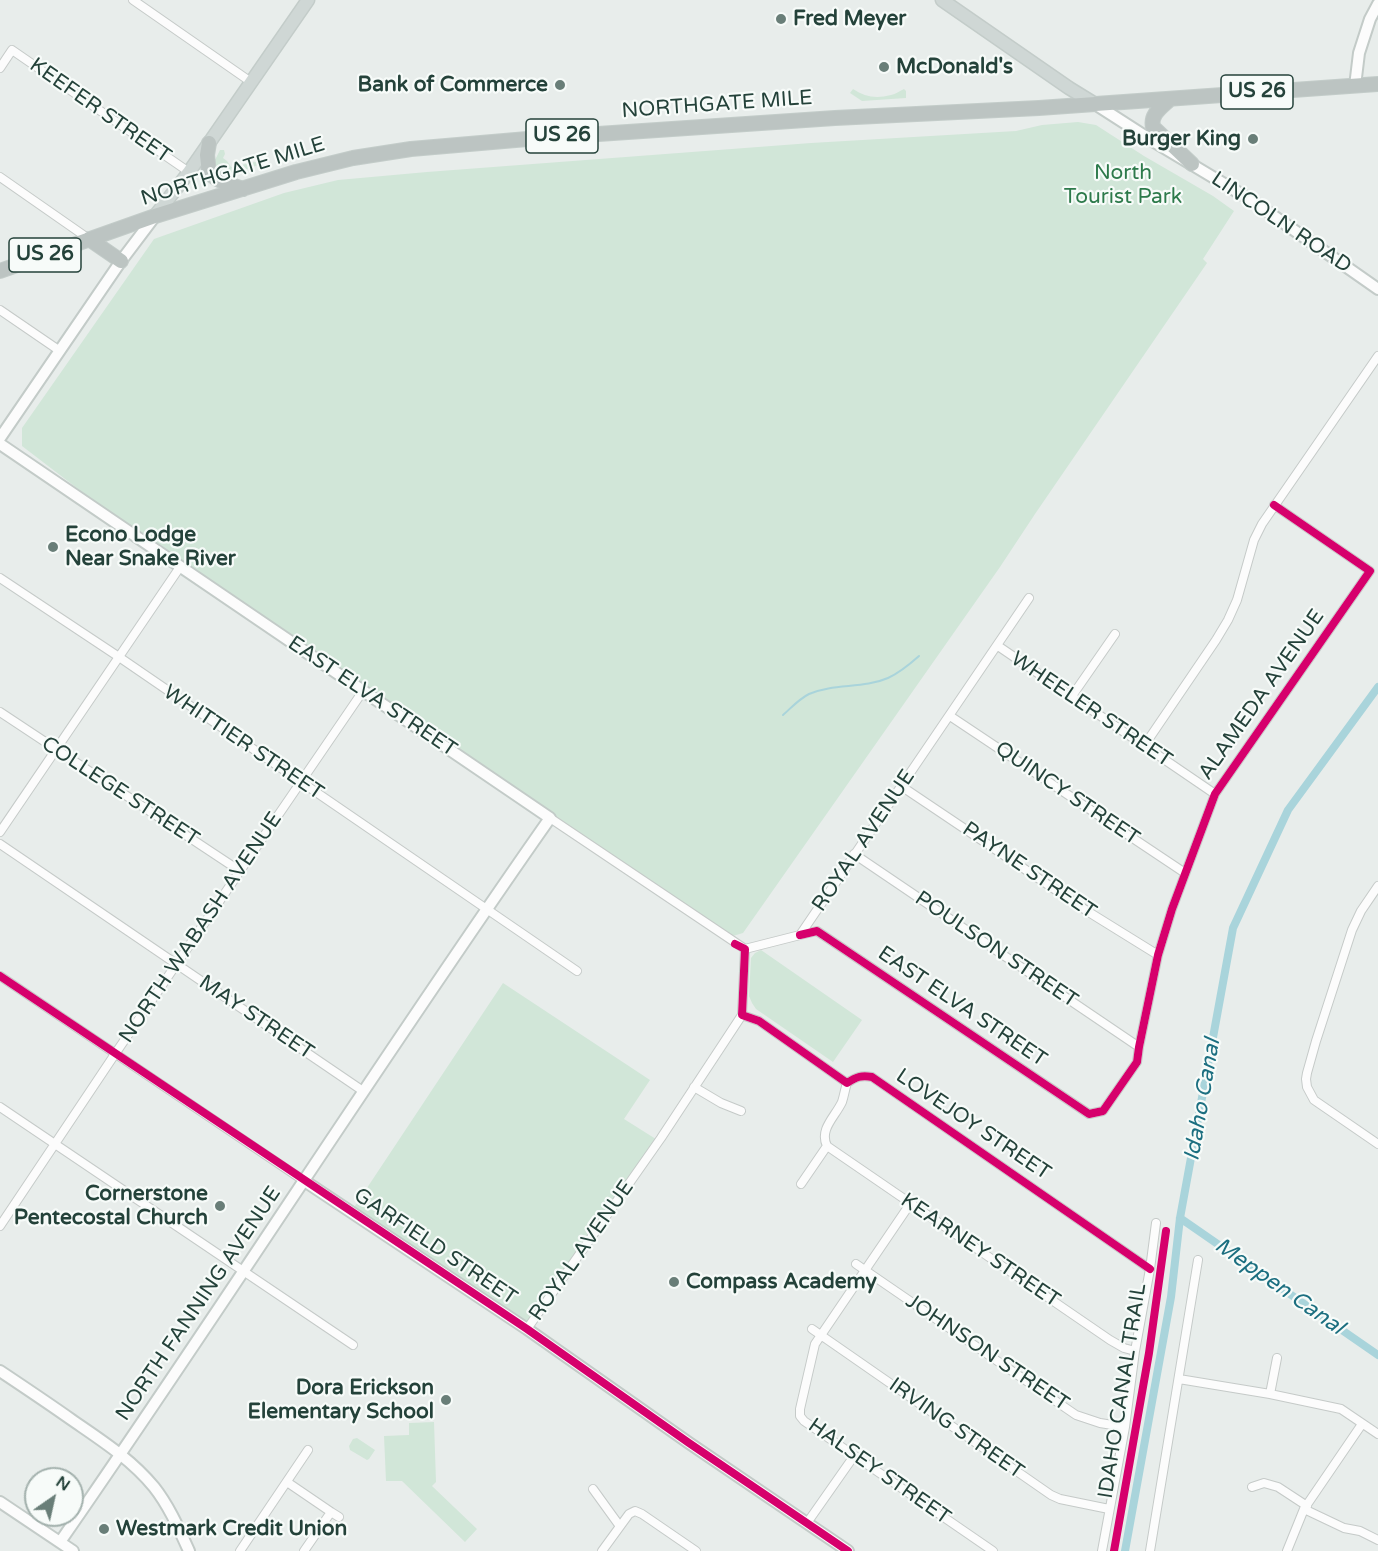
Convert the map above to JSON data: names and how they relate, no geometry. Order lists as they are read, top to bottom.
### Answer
{
  "streets": {
    "highway": ["US 26", "NORTHGATE MILE"],
    "main road": ["LINCOLN ROAD"],
    "street": [
      "KEEFER STREET",
      "ALAMEDA AVENUE",
      "EAST ELVA STREET",
      "WHEELER STREET",
      "WHITTIER STREET",
      "COLLEGE STREET",
      "QUINCY STREET",
      "ROYAL AVENUE",
      "PAYNE STREET",
      "NORTH WABASH AVENUE",
      "POULSON STREET",
      "MAY STREET",
      "LOVEJOY STREET",
      "GARFIELD STREET",
      "KEARNEY STREET",
      "NORTH FANNING AVENUE",
      "JOHNSON STREET",
      "IRVING STREET",
      "HALSEY STREET"
    ],
    "cycle path": ["IDAHO CANAL TRAIL"]
  },
  "crossings": [
    ["US 26", "NORTHGATE MILE"],
    ["US 26", "LINCOLN ROAD"],
    ["NORTHGATE MILE", "LINCOLN ROAD"],
    ["ALAMEDA AVENUE", "EAST ELVA STREET"],
    ["ALAMEDA AVENUE", "WHEELER STREET"],
    ["ALAMEDA AVENUE", "QUINCY STREET"],
    ["ALAMEDA AVENUE", "PAYNE STREET"],
    ["ALAMEDA AVENUE", "POULSON STREET"],
    ["EAST ELVA STREET", "ROYAL AVENUE"],
    ["EAST ELVA STREET", "NORTH WABASH AVENUE"],
    ["EAST ELVA STREET", "NORTH FANNING AVENUE"],
    ["WHEELER STREET", "ROYAL AVENUE"],
    ["WHITTIER STREET", "NORTH WABASH AVENUE"],
    ["WHITTIER STREET", "NORTH FANNING AVENUE"],
    ["COLLEGE STREET", "NORTH WABASH AVENUE"],
    ["QUINCY STREET", "ROYAL AVENUE"],
    ["ROYAL AVENUE", "PAYNE STREET"],
    ["ROYAL AVENUE", "POULSON STREET"],
    ["ROYAL AVENUE", "GARFIELD STREET"],
    ["NORTH WABASH AVENUE", "MAY STREET"],
    ["NORTH WABASH AVENUE", "GARFIELD STREET"],
    ["MAY STREET", "NORTH FANNING AVENUE"],
    ["GARFIELD STREET", "NORTH FANNING AVENUE"],
    ["IRVING STREET", "HALSEY STREET"]
  ],
  "water": ["Idaho Canal", "Meppen Canal"],
  "parks": ["North Tourist Park"],
  "places": [
    "Fred Meyer",
    "McDonald's",
    "Bank of Commerce",
    "Burger King",
    "Econo Lodge Near Snake River",
    "Cornerstone Pentecostal Church",
    "Compass Academy",
    "Dora Erickson Elementary School",
    "Westmark Credit Union"
  ],
  "north": "top right"
}
